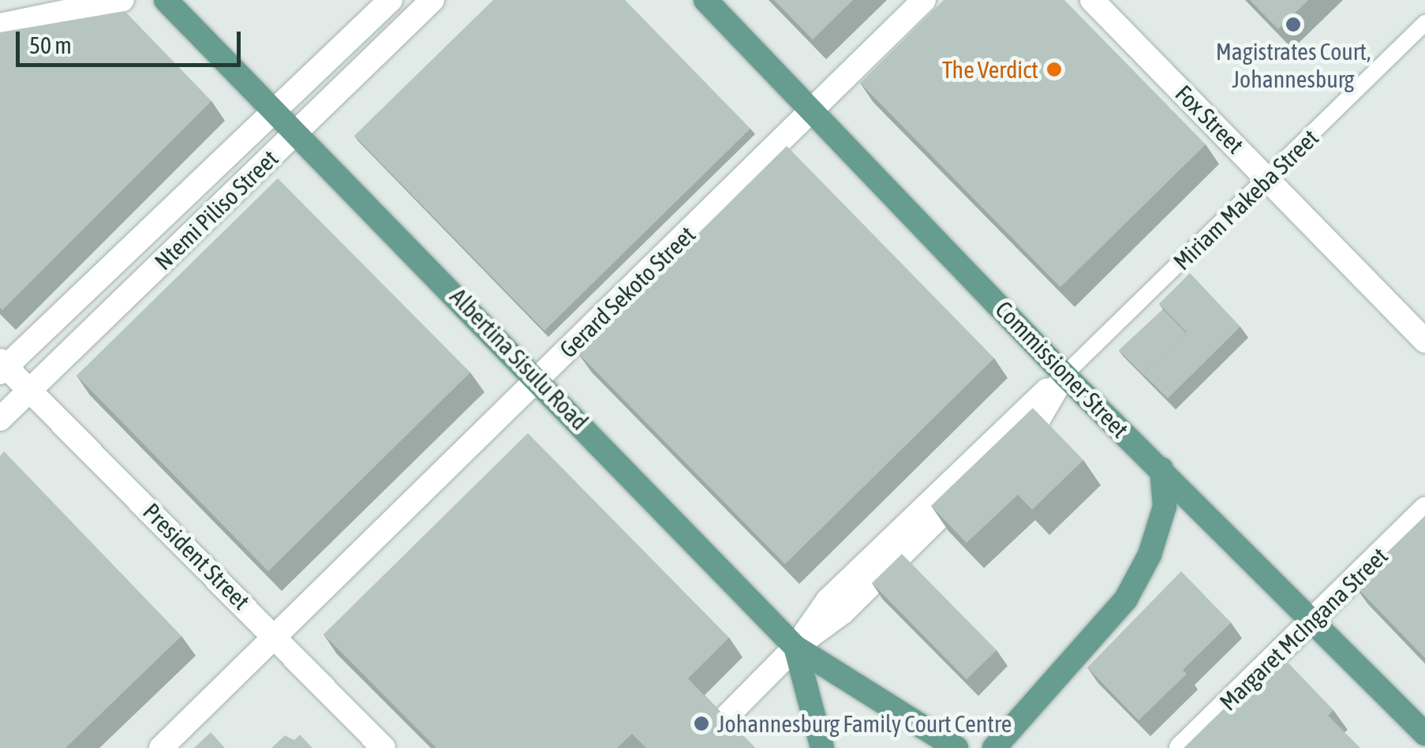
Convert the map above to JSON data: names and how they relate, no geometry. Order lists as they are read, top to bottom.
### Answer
{
  "streets": {
    "main road": ["Albertina Sisulu Road", "Commissioner Street"],
    "street": [
      "Fox Street",
      "Miriam Makeba Street",
      "Ntemi Piliso Street",
      "Gerard Sekoto Street",
      "President Street",
      "Margaret McIngana Street"
    ]
  },
  "crossings": [
    ["Fox Street", "Miriam Makeba Street"],
    ["Miriam Makeba Street", "Albertina Sisulu Road"],
    ["Miriam Makeba Street", "Commissioner Street"],
    ["Ntemi Piliso Street", "Albertina Sisulu Road"],
    ["Ntemi Piliso Street", "President Street"],
    ["Gerard Sekoto Street", "Albertina Sisulu Road"],
    ["Gerard Sekoto Street", "Commissioner Street"],
    ["Gerard Sekoto Street", "President Street"],
    ["Commissioner Street", "Margaret McIngana Street"]
  ],
  "places": ["Magistrates Court, Johannesburg", "The Verdict", "Johannesburg Family Court Centre"],
  "scale_bar": "50 m"
}
